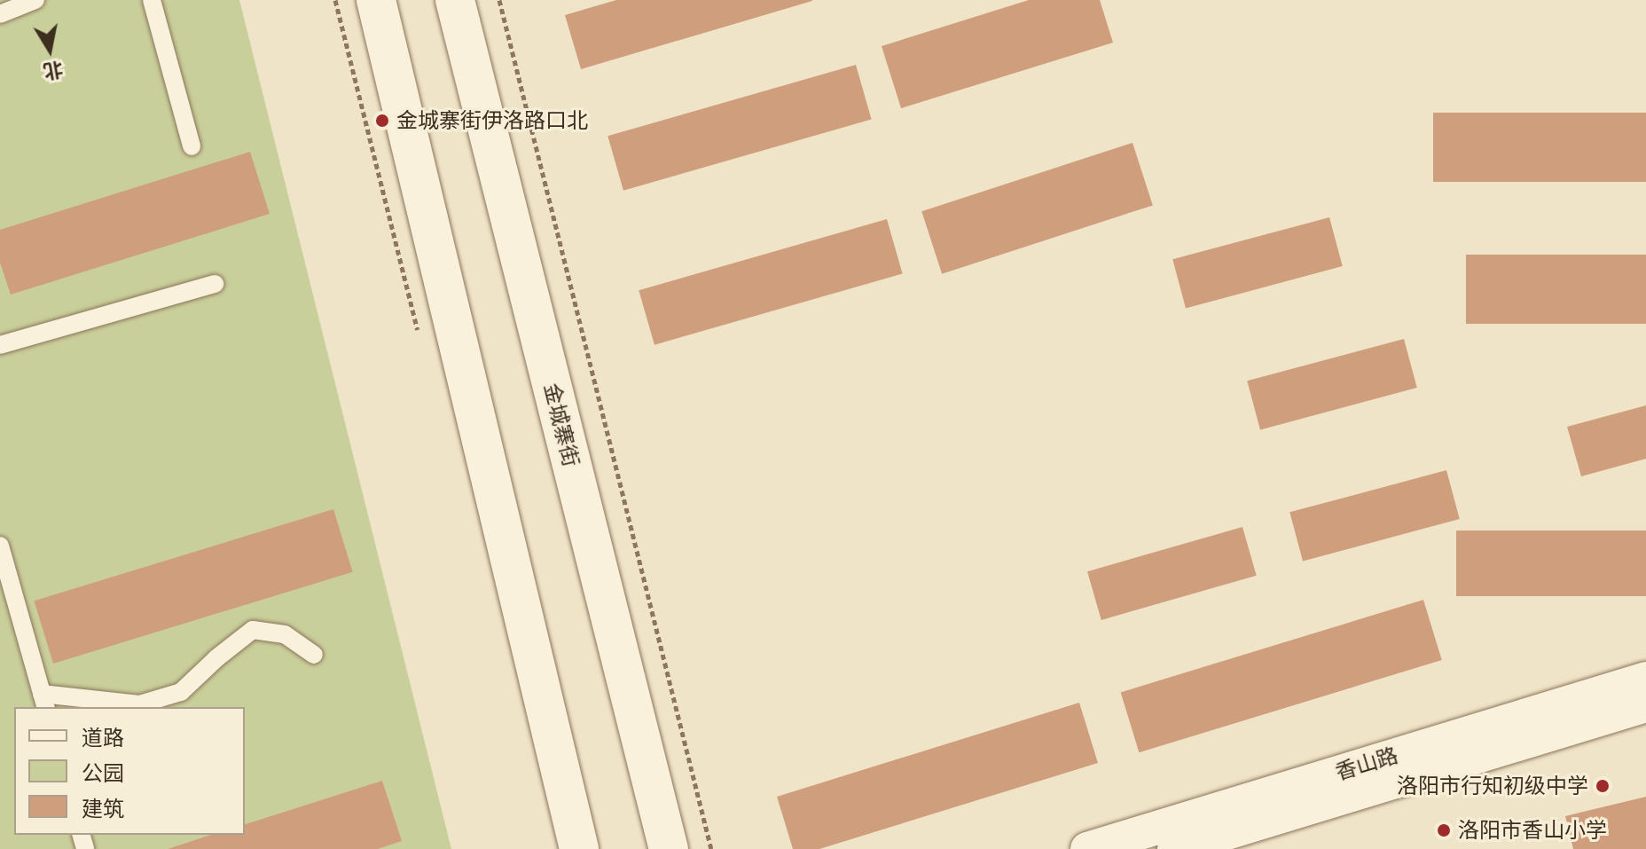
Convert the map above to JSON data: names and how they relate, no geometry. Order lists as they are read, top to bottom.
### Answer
{
  "streets": {
    "main road": ["金城寨街"],
    "street": ["香山路"]
  },
  "places": ["金城寨街伊洛路口北", "洛阳市行知初级中学", "洛阳市香山小学"],
  "legend": ["道路", "公园", "建筑"],
  "north": "bottom"
}
